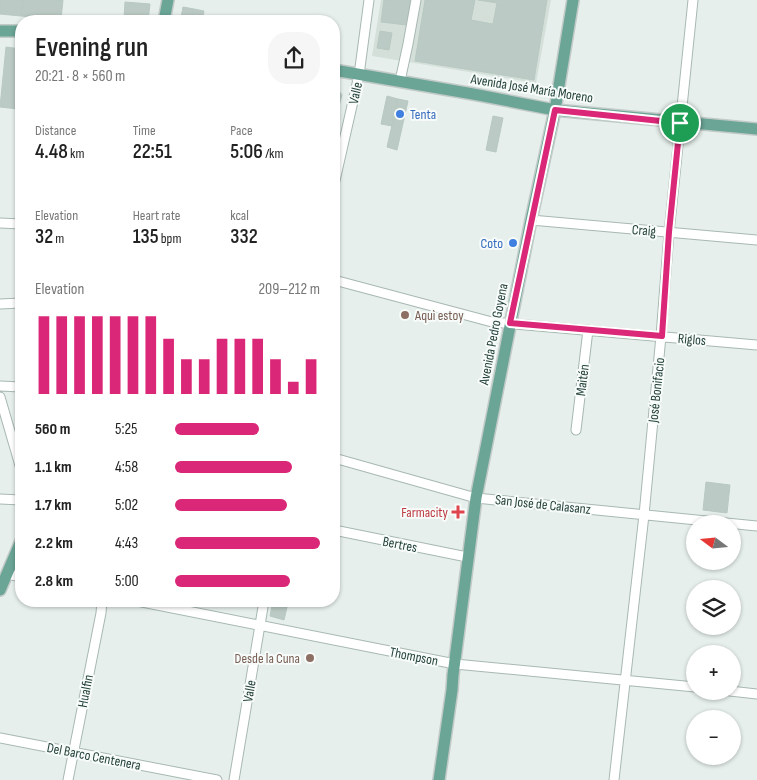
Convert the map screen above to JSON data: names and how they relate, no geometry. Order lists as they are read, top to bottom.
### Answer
{
  "streets": {
    "main road": ["Avenida José María Moreno", "Avenida Pedro Goyena"],
    "street": [
      "Valle",
      "Craig",
      "Riglos",
      "Maitén",
      "José Bonifacio",
      "San José de Calasanz",
      "Bertres",
      "Thompson",
      "Hualfin",
      "Del Barco Centenera"
    ]
  },
  "crossings": [
    ["Avenida José María Moreno", "Valle"],
    ["Avenida José María Moreno", "Avenida Pedro Goyena"],
    ["Avenida José María Moreno", "José Bonifacio"],
    ["Valle", "Thompson"],
    ["Craig", "Avenida Pedro Goyena"],
    ["Craig", "José Bonifacio"],
    ["Avenida Pedro Goyena", "Riglos"],
    ["Avenida Pedro Goyena", "San José de Calasanz"],
    ["Avenida Pedro Goyena", "Bertres"],
    ["Avenida Pedro Goyena", "Thompson"],
    ["Riglos", "Maitén"],
    ["Riglos", "José Bonifacio"],
    ["José Bonifacio", "San José de Calasanz"],
    ["José Bonifacio", "Thompson"],
    ["Hualfin", "Del Barco Centenera"]
  ],
  "places": {
    "other": [
      "Tenta",
      "Coto",
      "Aquì estoy",
      "Desde la Cuna"
    ],
    "health": ["Farmacity"]
  },
  "north": "left",
  "page": {
    "heading": ["Evening run", "20:21 · 8 × 560 m"],
    "stats": [
      ["Distance", "4.48 km"],
      ["Time", "22:51"],
      ["Pace", "5:06 /km"],
      ["Elevation", "32 m"],
      ["Heart rate", "135 bpm"],
      ["kcal", "332"]
    ],
    "chart": ["Elevation", "209–212 m"],
    "list": [
      {
        "name": "560 m",
        "note": "5:25"
      },
      {
        "name": "1.1 km",
        "note": "4:58"
      },
      {
        "name": "1.7 km",
        "note": "5:02"
      },
      {
        "name": "2.2 km",
        "note": "4:43"
      },
      {
        "name": "2.8 km",
        "note": "5:00"
      }
    ],
    "map_buttons": ["+", "−"]
  }
}
